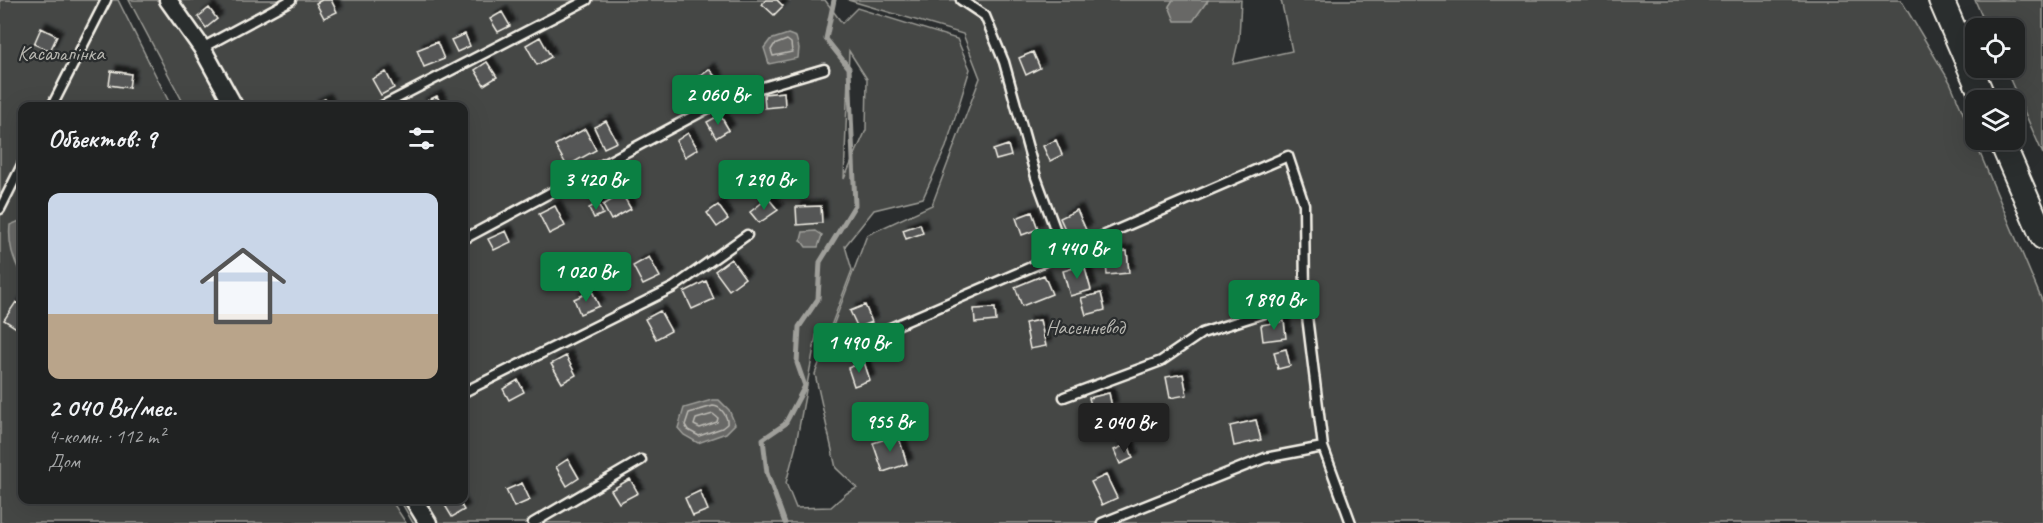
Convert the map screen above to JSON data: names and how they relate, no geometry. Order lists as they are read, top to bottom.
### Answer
{
  "parks": ["Касалапінка", "Насенневод"],
  "page": {
    "price": [
      "2 060 Br",
      "3 420 Br",
      "1 290 Br",
      "1 440 Br",
      "1 020 Br",
      "1 890 Br",
      "1 490 Br",
      "955 Br",
      "2 040 Br"
    ],
    "heading": "Объектов: 9",
    "list": [
      {
        "name": "2 040 Br/мес.",
        "note": "4-комн. · 112 m² · Дом"
      }
    ]
  }
}
